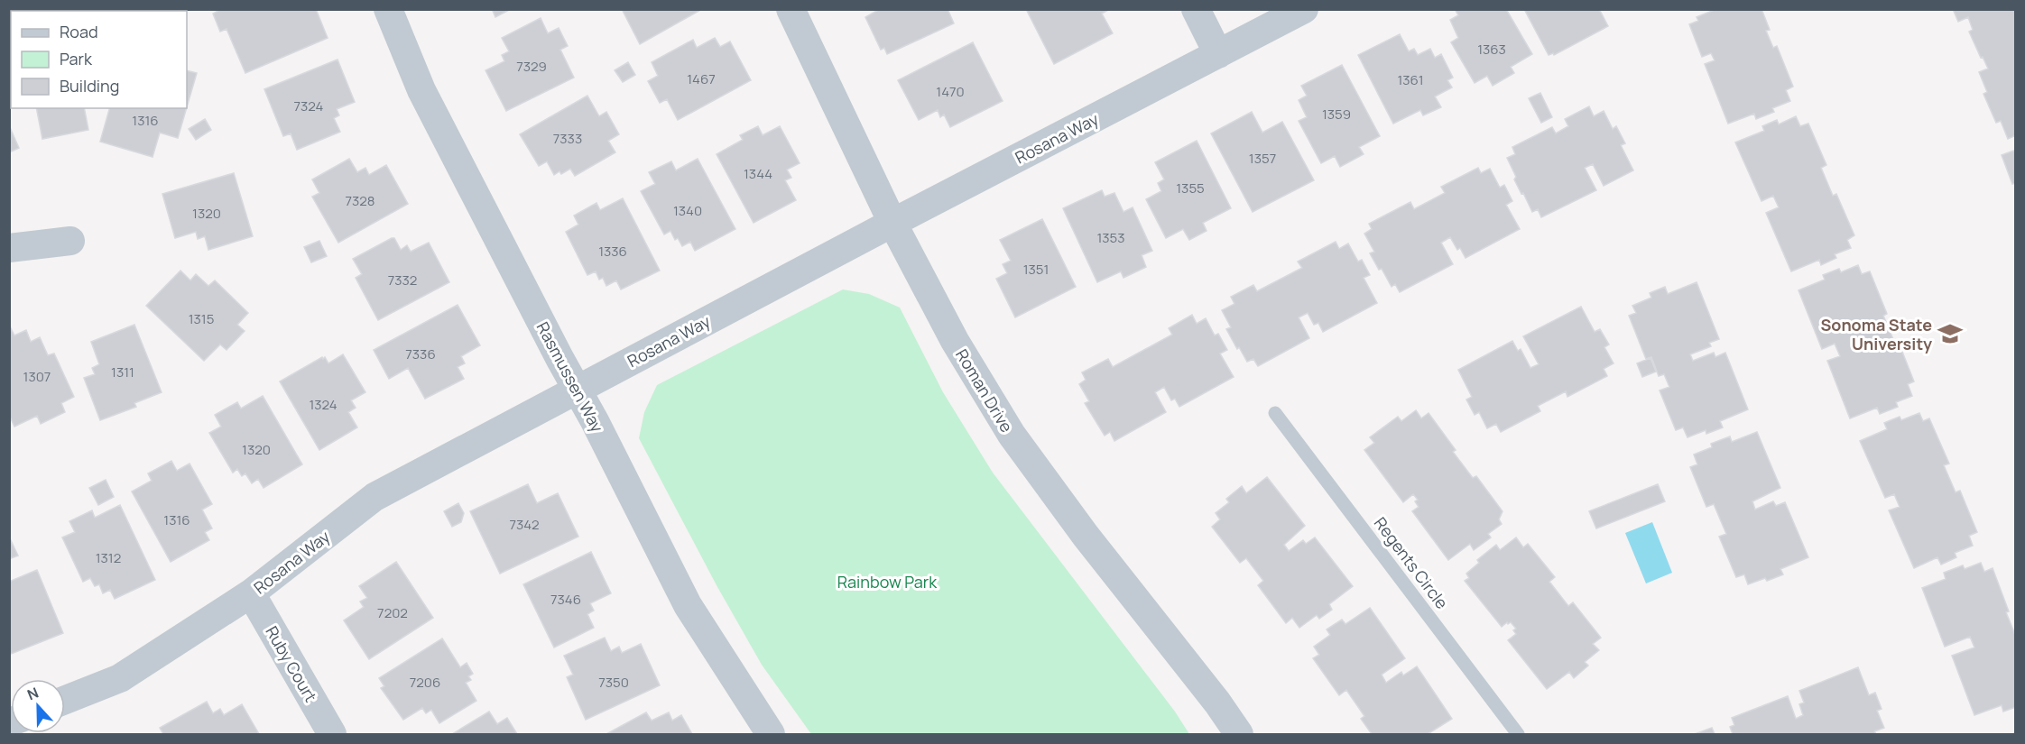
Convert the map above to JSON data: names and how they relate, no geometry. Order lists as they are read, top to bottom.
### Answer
{
  "streets": {
    "street": [
      "Rosana Way",
      "Rasmussen Way",
      "Roman Drive",
      "Ruby Court"
    ],
    "lane": ["Regents Circle"]
  },
  "crossings": [
    ["Rosana Way", "Rasmussen Way"],
    ["Rosana Way", "Roman Drive"],
    ["Rosana Way", "Ruby Court"]
  ],
  "parks": ["Rainbow Park"],
  "places": {
    "school or university": ["Sonoma State University"]
  },
  "house_numbers": [
    "1363",
    "7329",
    "1467",
    "1361",
    "1470",
    "7324",
    "1359",
    "1316",
    "7333",
    "1357",
    "1344",
    "1355",
    "7328",
    "1340",
    "1320",
    "1353",
    "1336",
    "1351",
    "7332",
    "1315",
    "7336",
    "1311",
    "1307",
    "1324",
    "1320",
    "1316",
    "7342",
    "1312",
    "7346",
    "7202",
    "7206",
    "7350"
  ],
  "legend": ["Road", "Park", "Building"],
  "north": "top"
}
